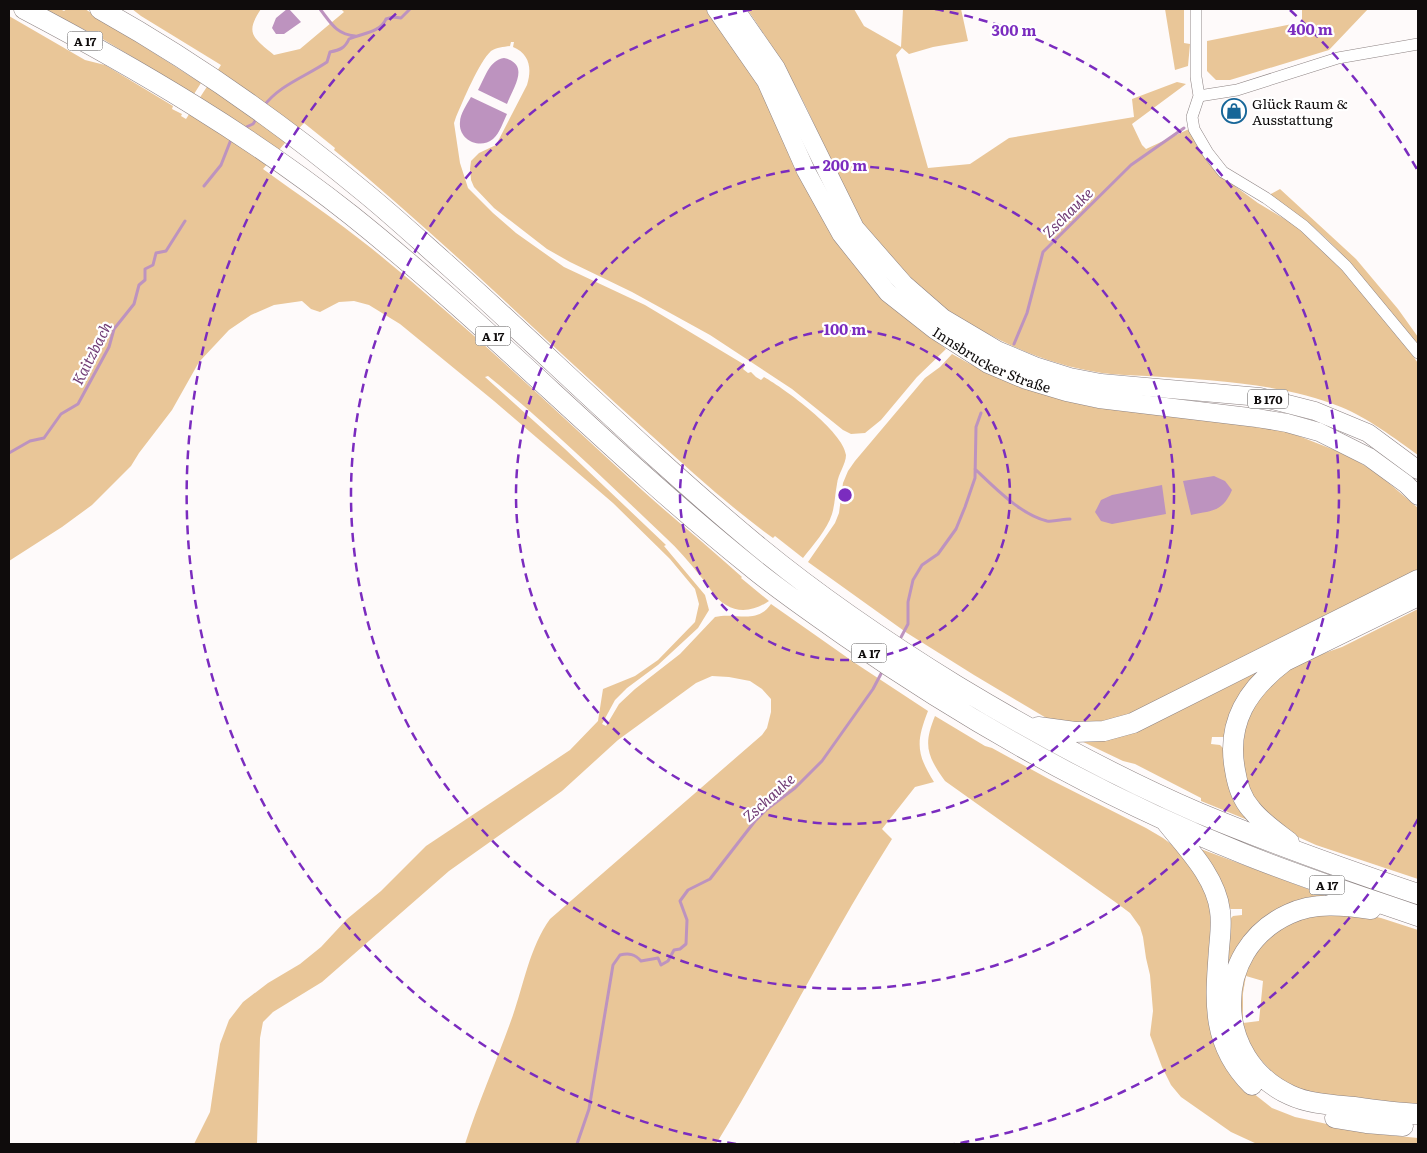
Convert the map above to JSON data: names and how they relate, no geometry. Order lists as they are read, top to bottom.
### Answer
{
  "streets": {
    "highway": ["A 17"],
    "main road": ["Innsbrucker Straße", "B 170"]
  },
  "water": ["Zschauke", "Kaitzbach"],
  "places": {
    "shop": ["Glück Raum & Ausstattung"]
  },
  "rings": [
    "400 m",
    "300 m",
    "200 m",
    "100 m"
  ]
}
